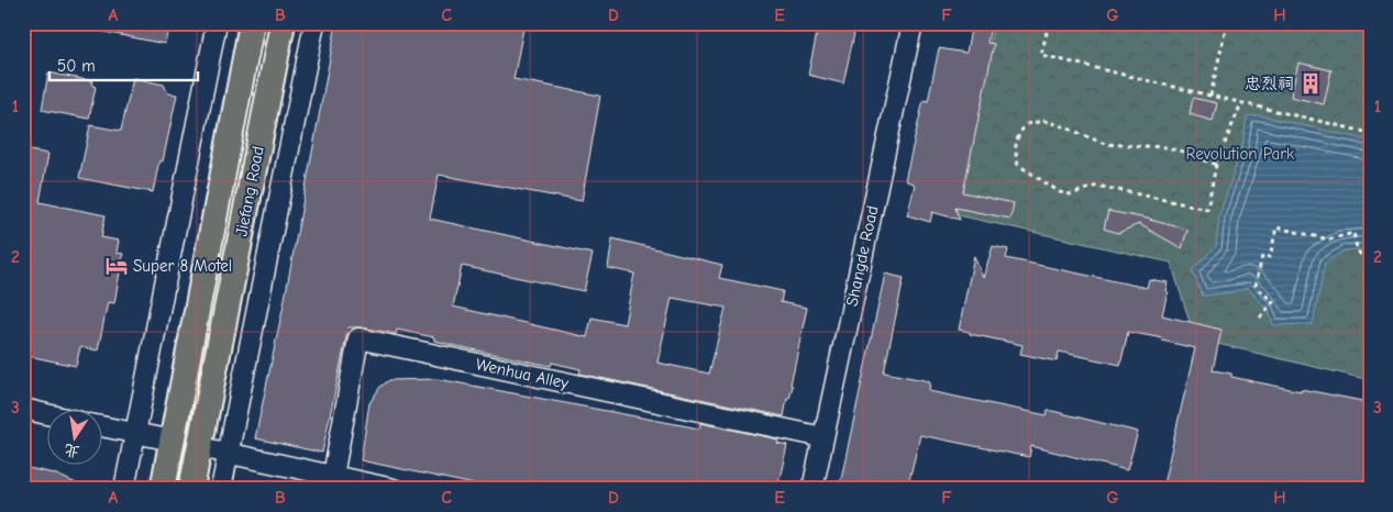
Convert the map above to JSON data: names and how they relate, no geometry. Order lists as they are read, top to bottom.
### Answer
{
  "streets": {
    "main road": ["Jiefang Road"],
    "street": ["Shangde Road", "Wenhua Alley"]
  },
  "crossings": [
    ["Shangde Road", "Wenhua Alley"]
  ],
  "parks": ["Revolution Park"],
  "places": {
    "building": ["忠烈祠"],
    "hotel": ["Super 8 Motel"]
  },
  "scale_bar": "50 m",
  "north": "bottom",
  "grid": {
    "columns": [
      "A",
      "B",
      "C",
      "D",
      "E",
      "F",
      "G",
      "H"
    ],
    "rows": ["1", "2", "3"]
  }
}
